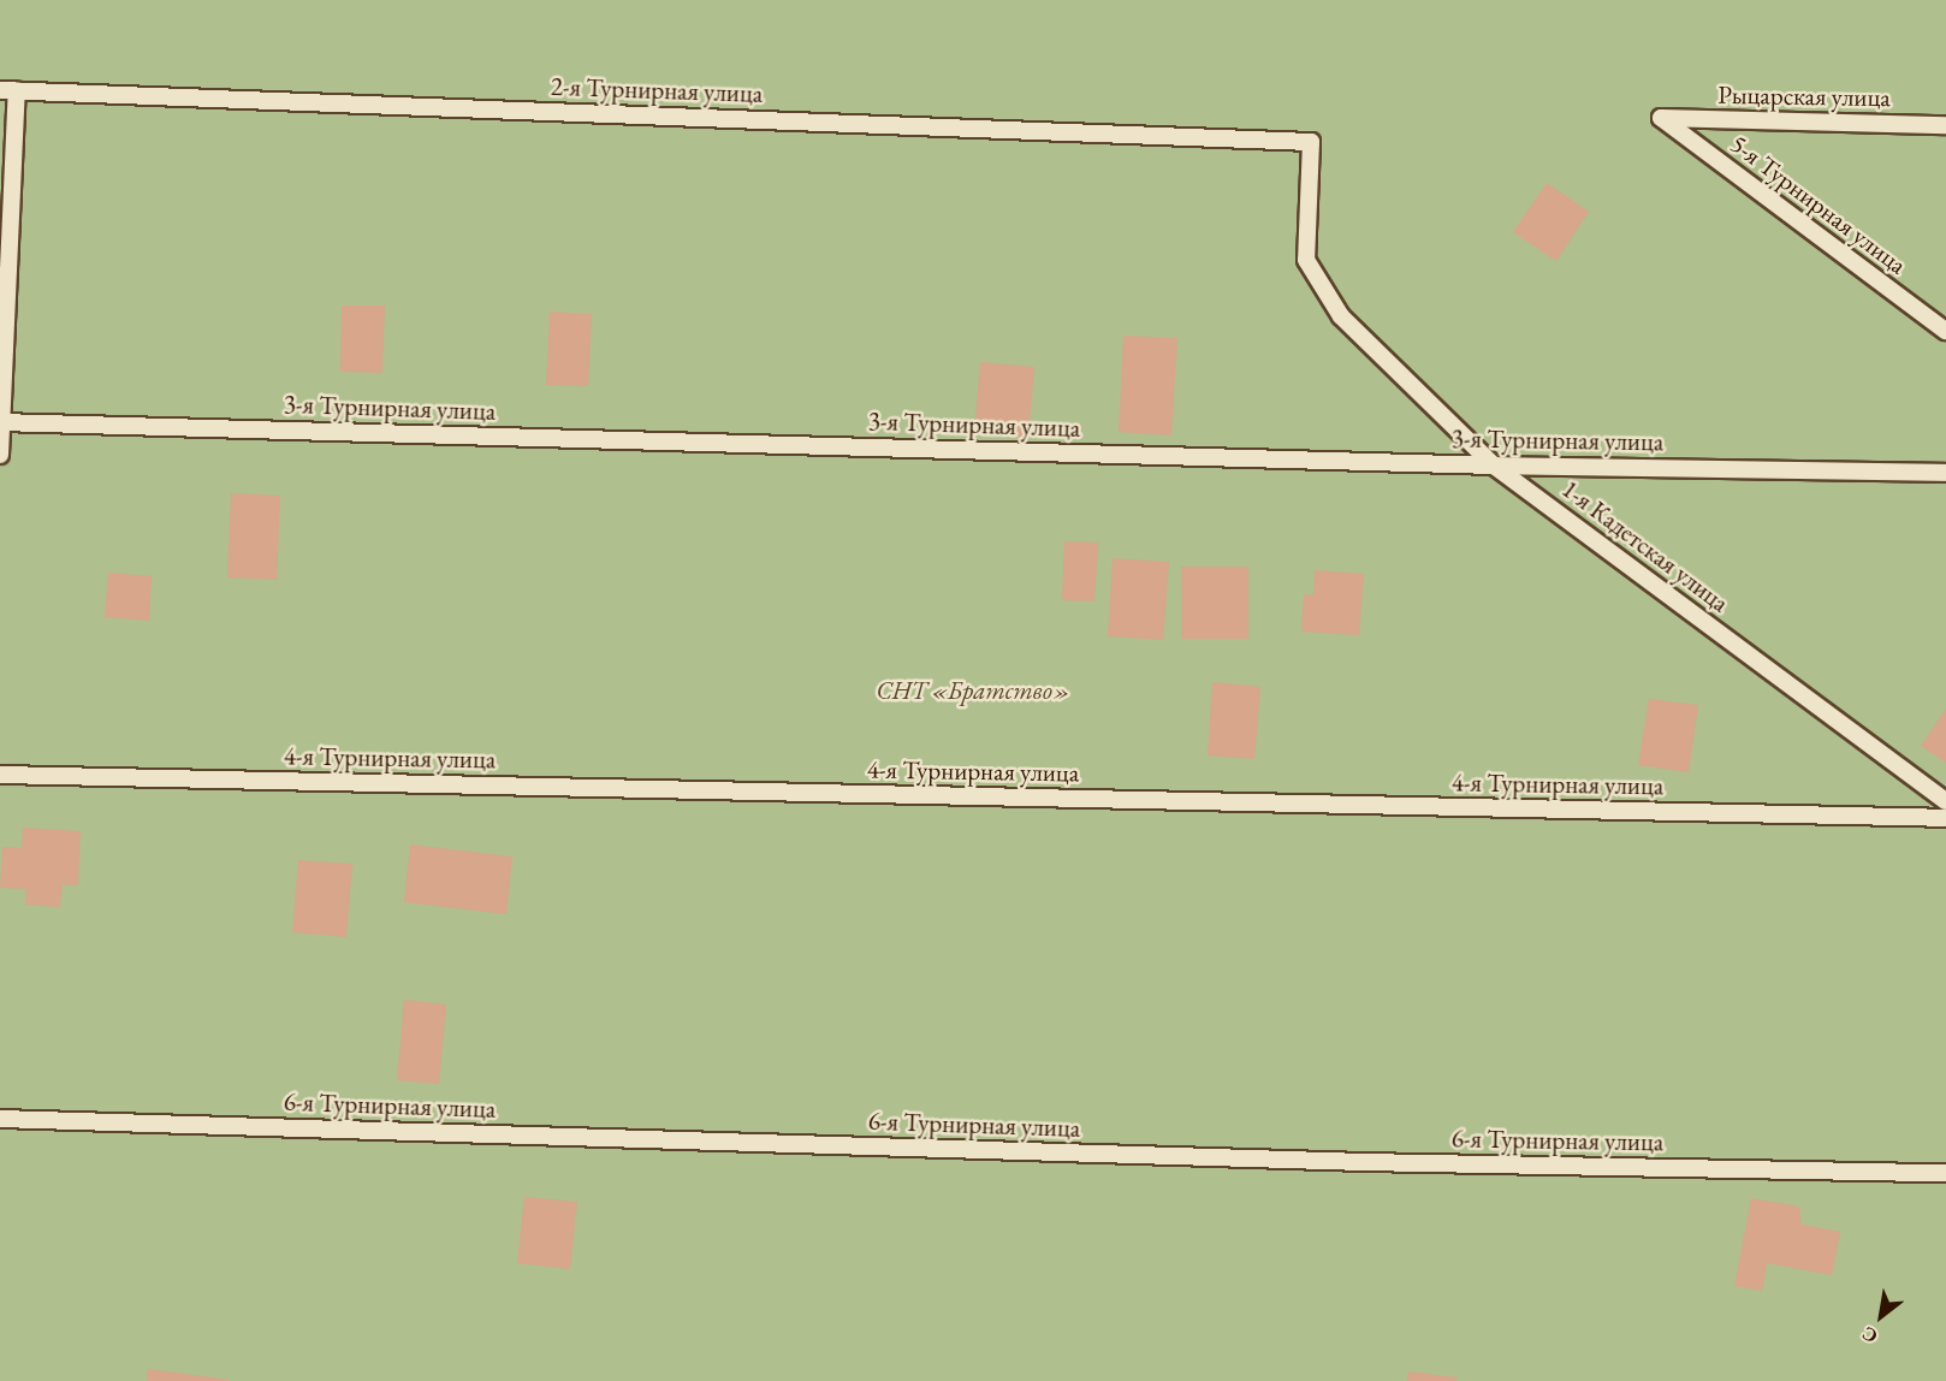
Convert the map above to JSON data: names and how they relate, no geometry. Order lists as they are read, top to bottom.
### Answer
{
  "streets": {
    "lane": [
      "2-я Турнирная улица",
      "Рыцарская улица",
      "5-я Турнирная улица",
      "3-я Турнирная улица",
      "1-я Кадетская улица",
      "4-я Турнирная улица",
      "6-я Турнирная улица"
    ]
  },
  "crossings": [
    ["2-я Турнирная улица", "1-я Кадетская улица"],
    ["Рыцарская улица", "5-я Турнирная улица"],
    ["3-я Турнирная улица", "1-я Кадетская улица"]
  ],
  "parks": ["СНТ «Братство»"],
  "north": "bottom left"
}
